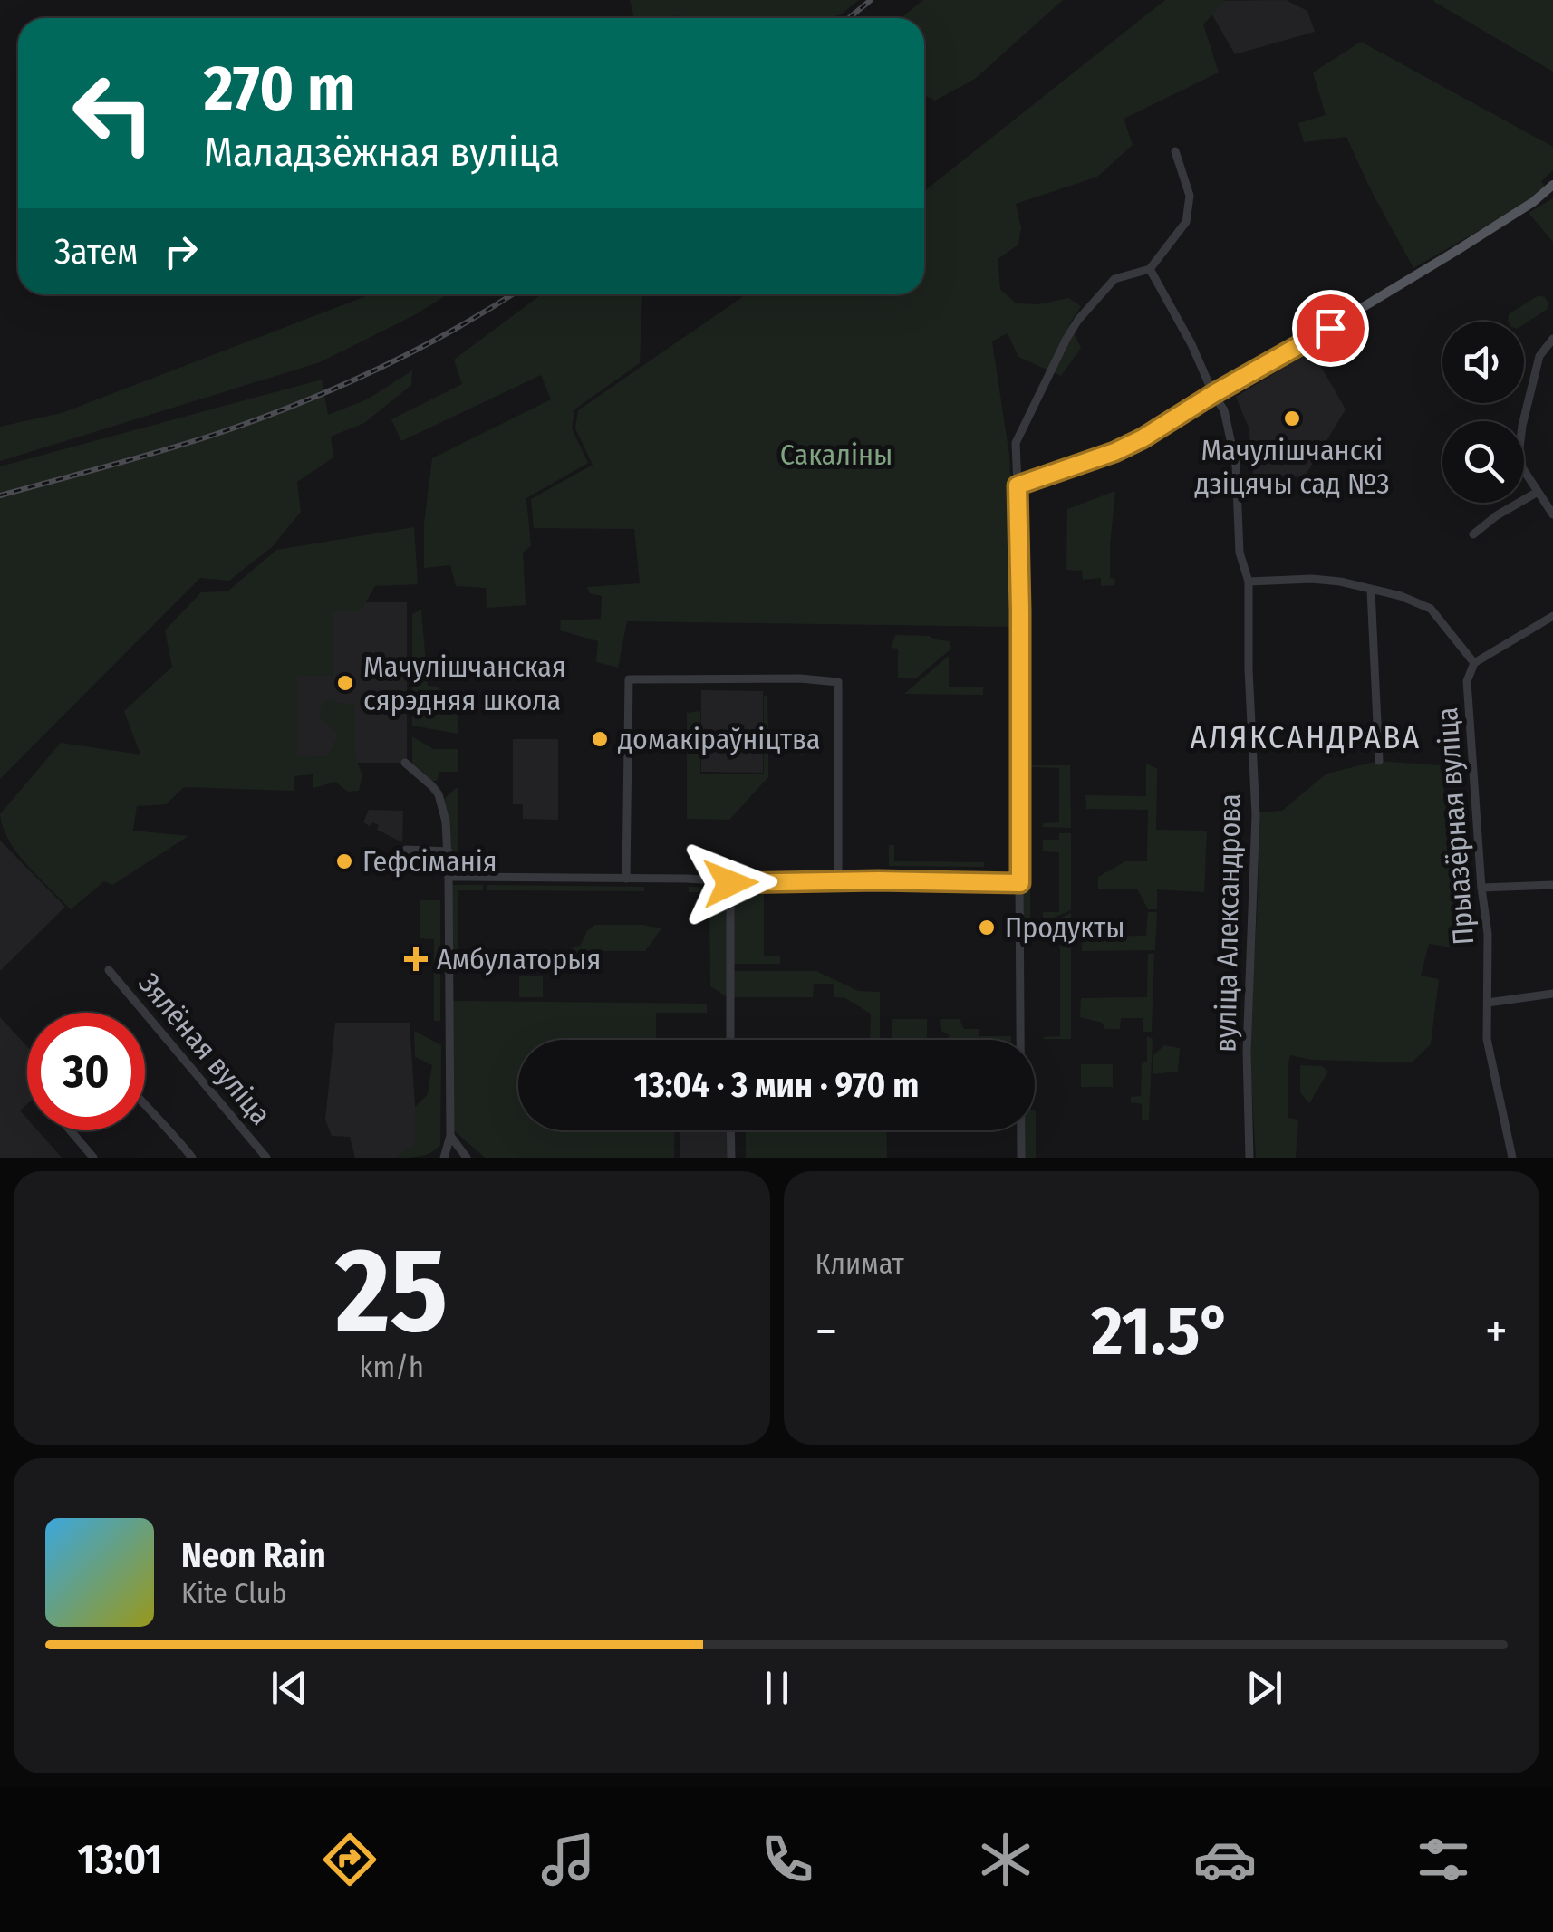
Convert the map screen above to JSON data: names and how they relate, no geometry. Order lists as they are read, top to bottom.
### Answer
{
  "streets": {
    "street": ["Прыазёрная вуліца", "вуліца Александрова", "Зялёная вуліца"]
  },
  "districts": ["АЛЯКСАНДРАВА"],
  "parks": ["Сакаліны"],
  "places": {
    "other": [
      "Мачулішчанскі дзіцячы сад №3",
      "Мачулішчанская сярэдняя школа",
      "домакіраўніцтва",
      "Гефсіманія",
      "Продукты"
    ],
    "health": ["Амбулаторыя"]
  },
  "page": {
    "turn": ["270 m", "Маладзёжная вуліца"],
    "then": "Затем",
    "limit": "30",
    "trip": "13:04 · 3 мин · 970 m",
    "tile": [
      ["25", "km/h"],
      "Климат"
    ],
    "heat": ["−", "21.5°", "+"],
    "song": ["Neon Rain", "Kite Club"],
    "tabs": "13:01"
  }
}
